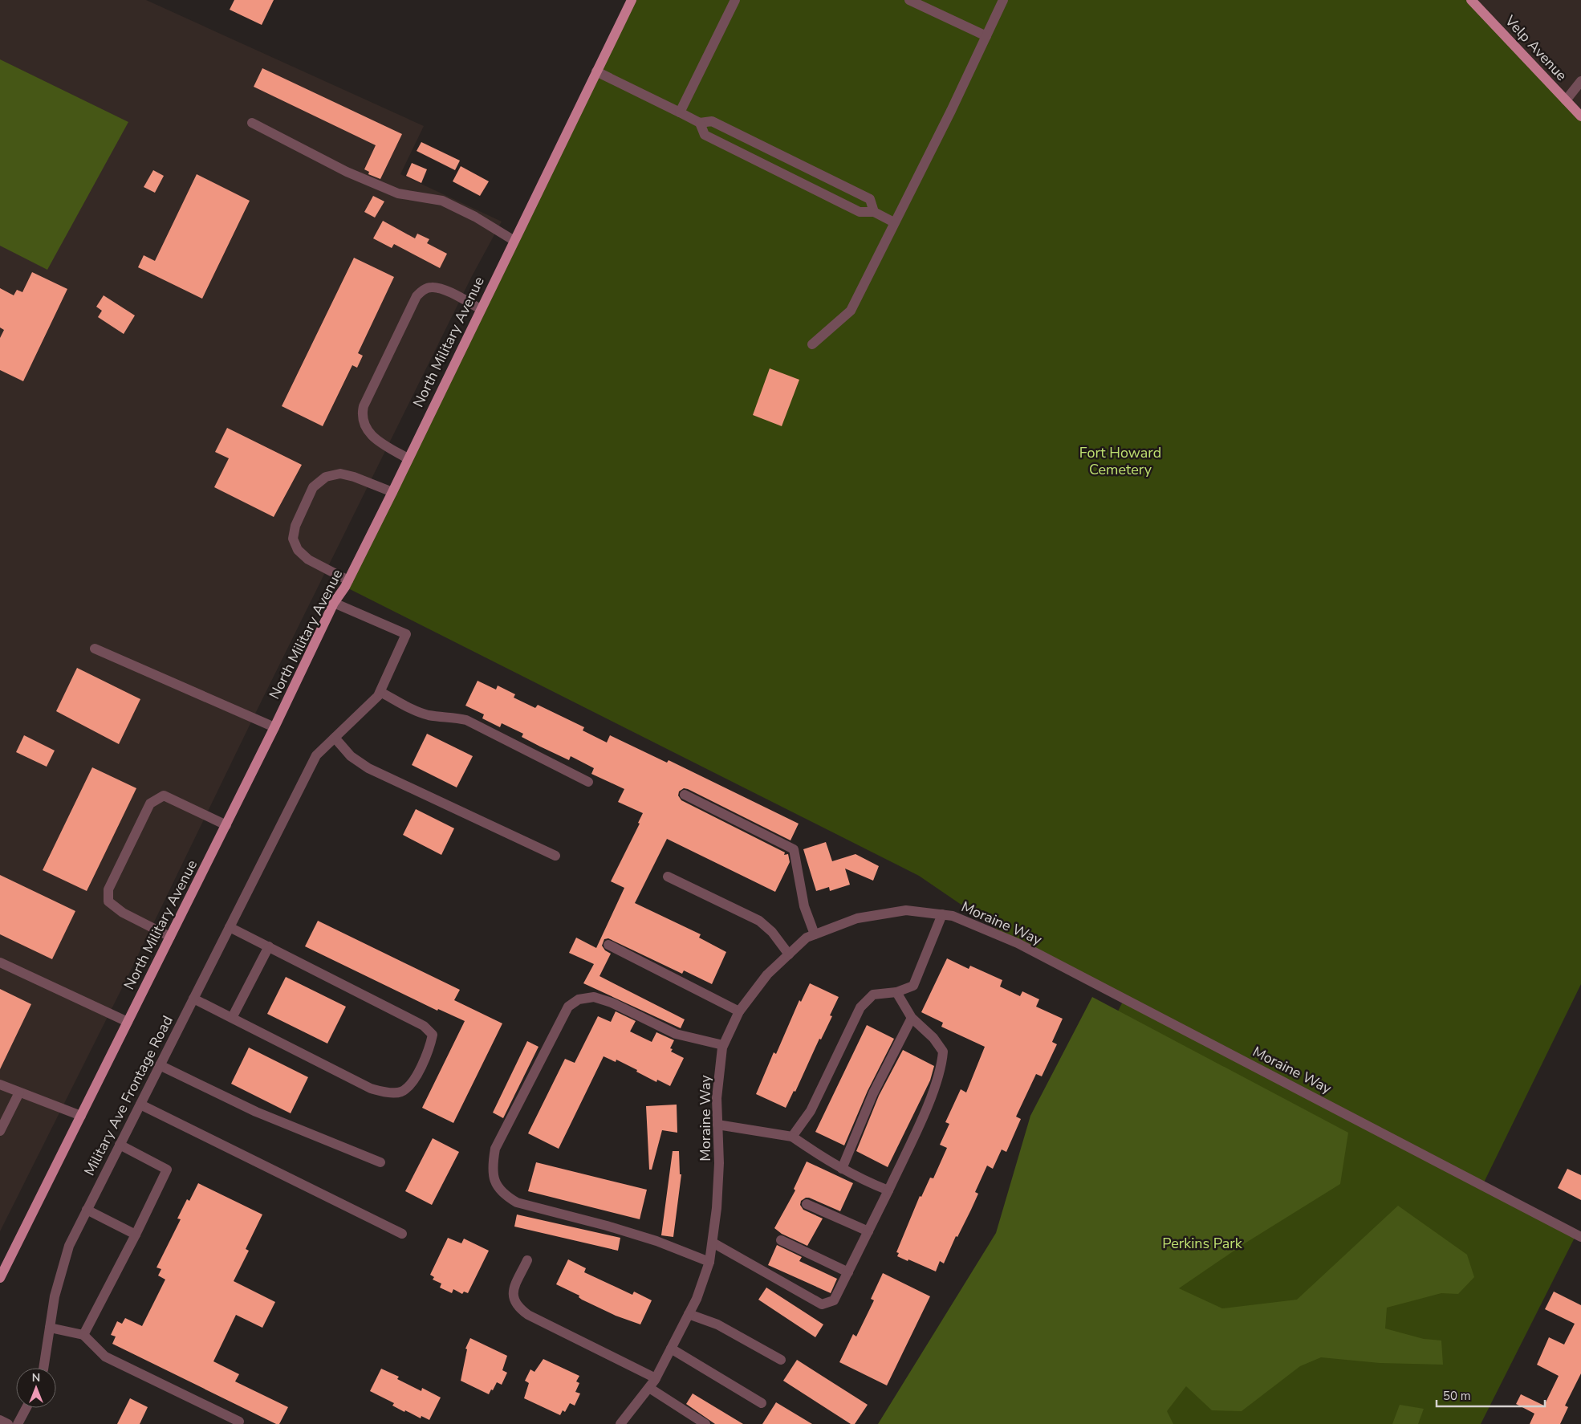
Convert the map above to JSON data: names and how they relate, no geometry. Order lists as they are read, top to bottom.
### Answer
{
  "streets": {
    "main road": ["Velp Avenue", "North Military Avenue"],
    "street": ["Moraine Way", "Military Ave Frontage Road"]
  },
  "crossings": [
    ["North Military Avenue", "Military Ave Frontage Road"]
  ],
  "parks": ["Fort Howard Cemetery", "Perkins Park"],
  "scale_bar": "50 m",
  "north": "top"
}
